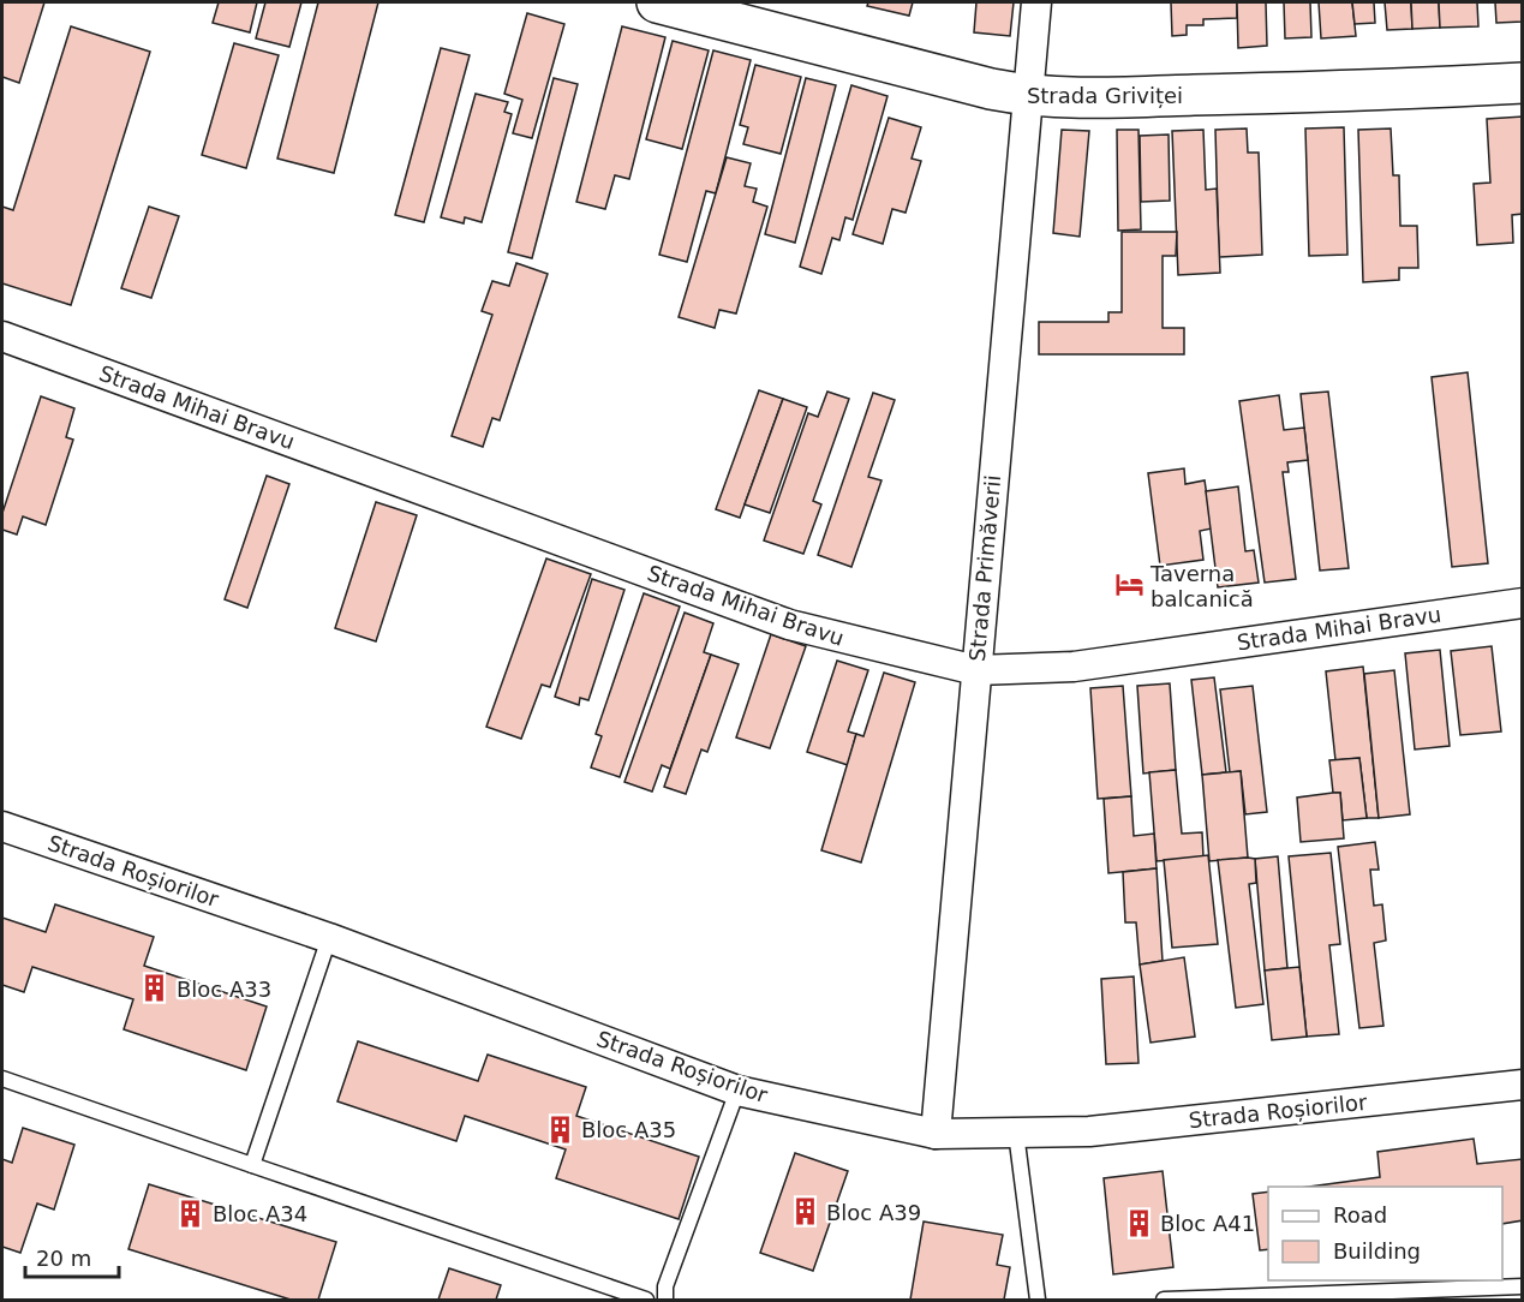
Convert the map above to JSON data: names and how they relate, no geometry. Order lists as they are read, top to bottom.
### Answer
{
  "streets": {
    "main road": ["Strada Griviței"],
    "street": ["Strada Mihai Bravu", "Strada Primăverii", "Strada Roșiorilor"]
  },
  "crossings": [
    ["Strada Griviței", "Strada Primăverii"],
    ["Strada Mihai Bravu", "Strada Primăverii"],
    ["Strada Primăverii", "Strada Roșiorilor"]
  ],
  "places": {
    "hotel": ["Taverna balcanică"],
    "building": [
      "Bloc A33",
      "Bloc A35",
      "Bloc A39",
      "Bloc A34",
      "Bloc A41"
    ]
  },
  "legend": ["Road", "Building"],
  "scale_bar": "20 m"
}
